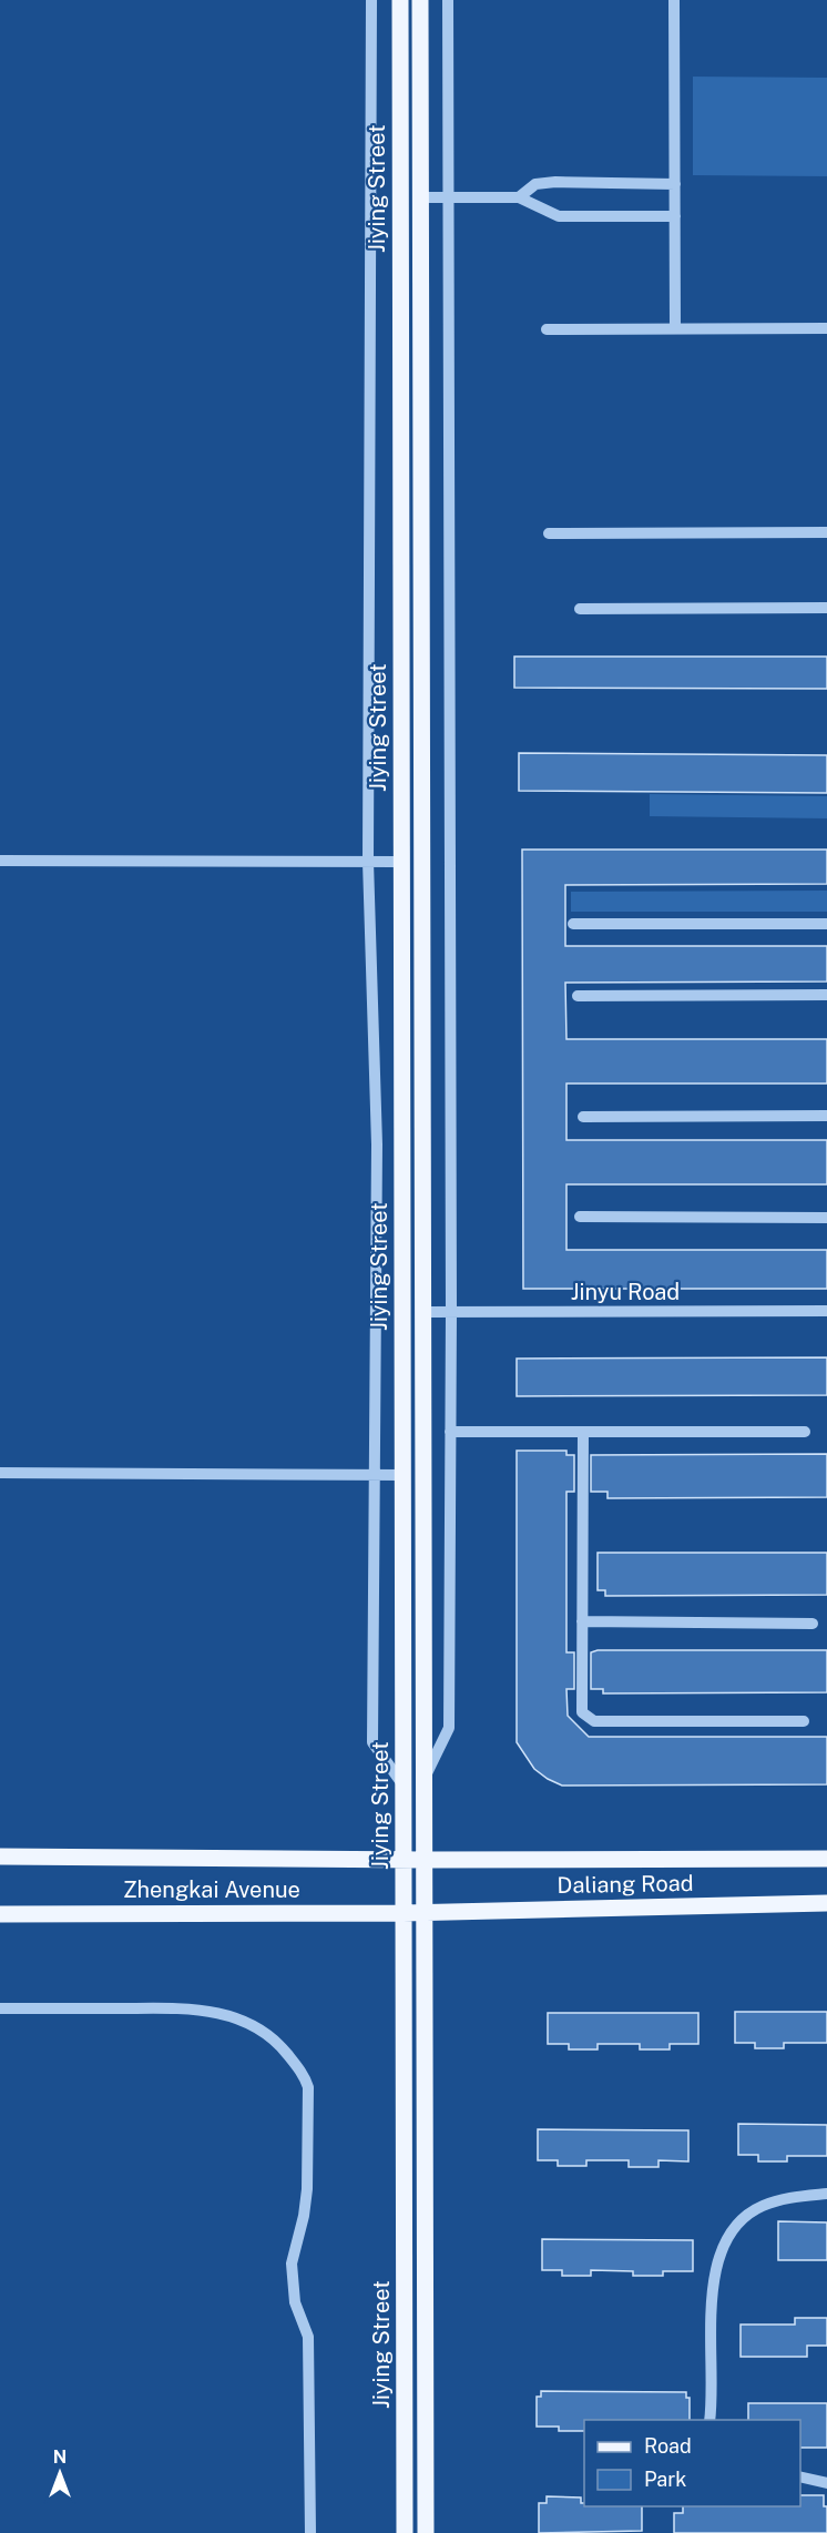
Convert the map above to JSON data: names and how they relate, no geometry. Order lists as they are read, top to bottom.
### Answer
{
  "streets": {
    "main road": ["Jiying Street", "Daliang Road", "Zhengkai Avenue"],
    "street": ["Jinyu Road"]
  },
  "crossings": [
    ["Jiying Street", "Jinyu Road"],
    ["Jiying Street", "Daliang Road"],
    ["Jiying Street", "Zhengkai Avenue"],
    ["Daliang Road", "Zhengkai Avenue"]
  ],
  "legend": ["Road", "Park"],
  "north": "top"
}
